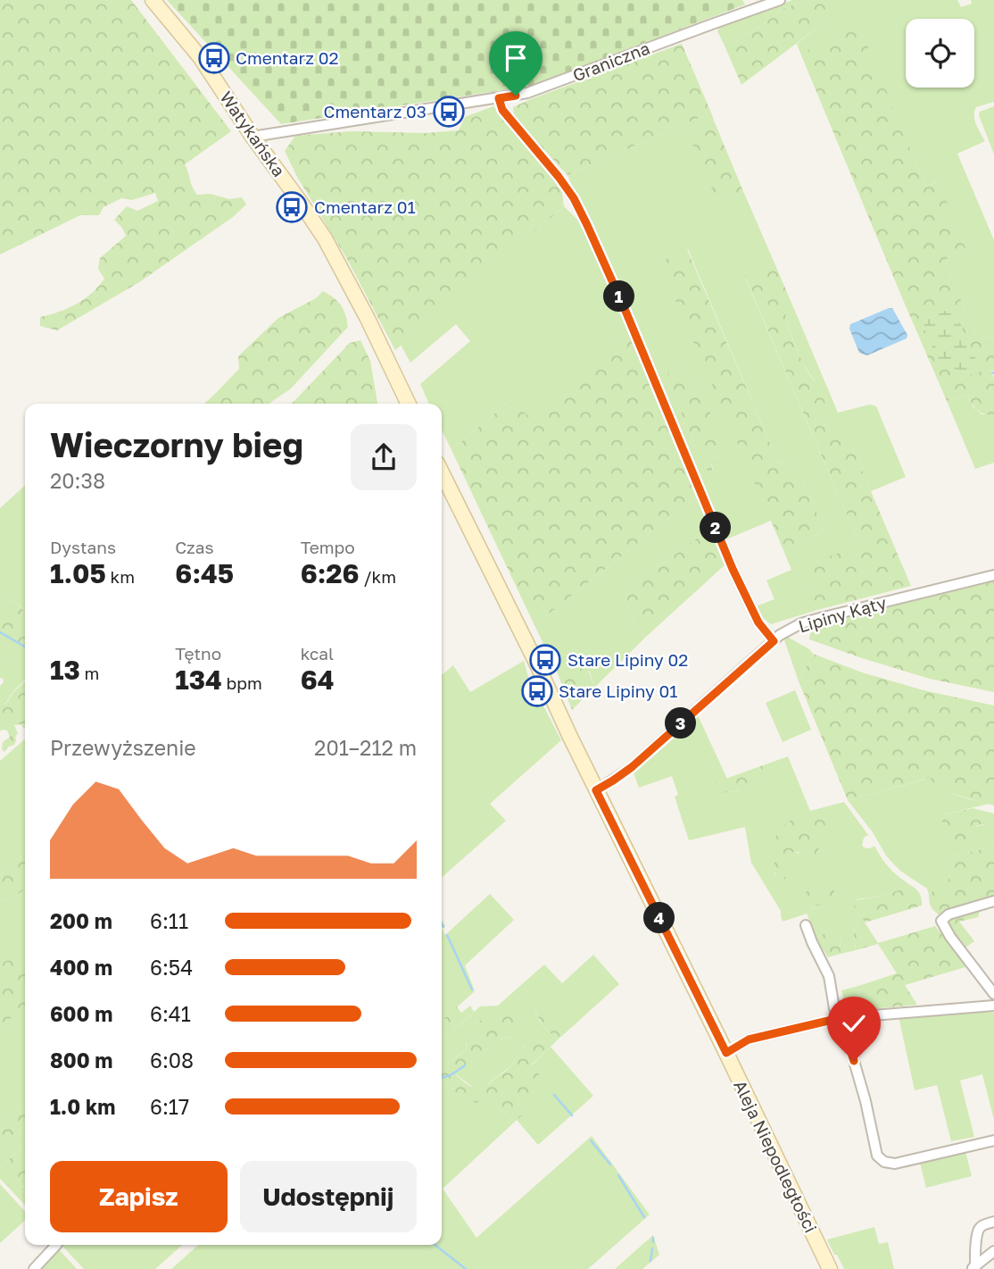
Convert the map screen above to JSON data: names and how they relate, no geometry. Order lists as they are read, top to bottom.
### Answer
{
  "streets": {
    "street": [
      "Graniczna",
      "Watykańska",
      "Lipiny Kąty",
      "Aleja Niepodległości"
    ]
  },
  "crossings": [
    ["Graniczna", "Watykańska"],
    ["Lipiny Kąty", "Aleja Niepodległości"]
  ],
  "places": {
    "bus stop": [
      "Cmentarz 02",
      "Cmentarz 03",
      "Cmentarz 01",
      "Stare Lipiny 02",
      "Stare Lipiny 01"
    ]
  },
  "page": {
    "pins": [
      "1",
      "2",
      "3",
      "4"
    ],
    "heading": ["Wieczorny bieg", "20:38"],
    "stats": [
      ["Dystans", "1.05 km"],
      ["Czas", "6:45"],
      ["Tempo", "6:26 /km"],
      ["13 m"],
      ["Tętno", "134 bpm"],
      ["kcal", "64"]
    ],
    "chart": ["Przewyższenie", "201–212 m"],
    "list": [
      {
        "name": "200 m",
        "note": "6:11"
      },
      {
        "name": "400 m",
        "note": "6:54"
      },
      {
        "name": "600 m",
        "note": "6:41"
      },
      {
        "name": "800 m",
        "note": "6:08"
      },
      {
        "name": "1.0 km",
        "note": "6:17"
      }
    ],
    "buttons": ["Zapisz", "Udostępnij"]
  }
}
